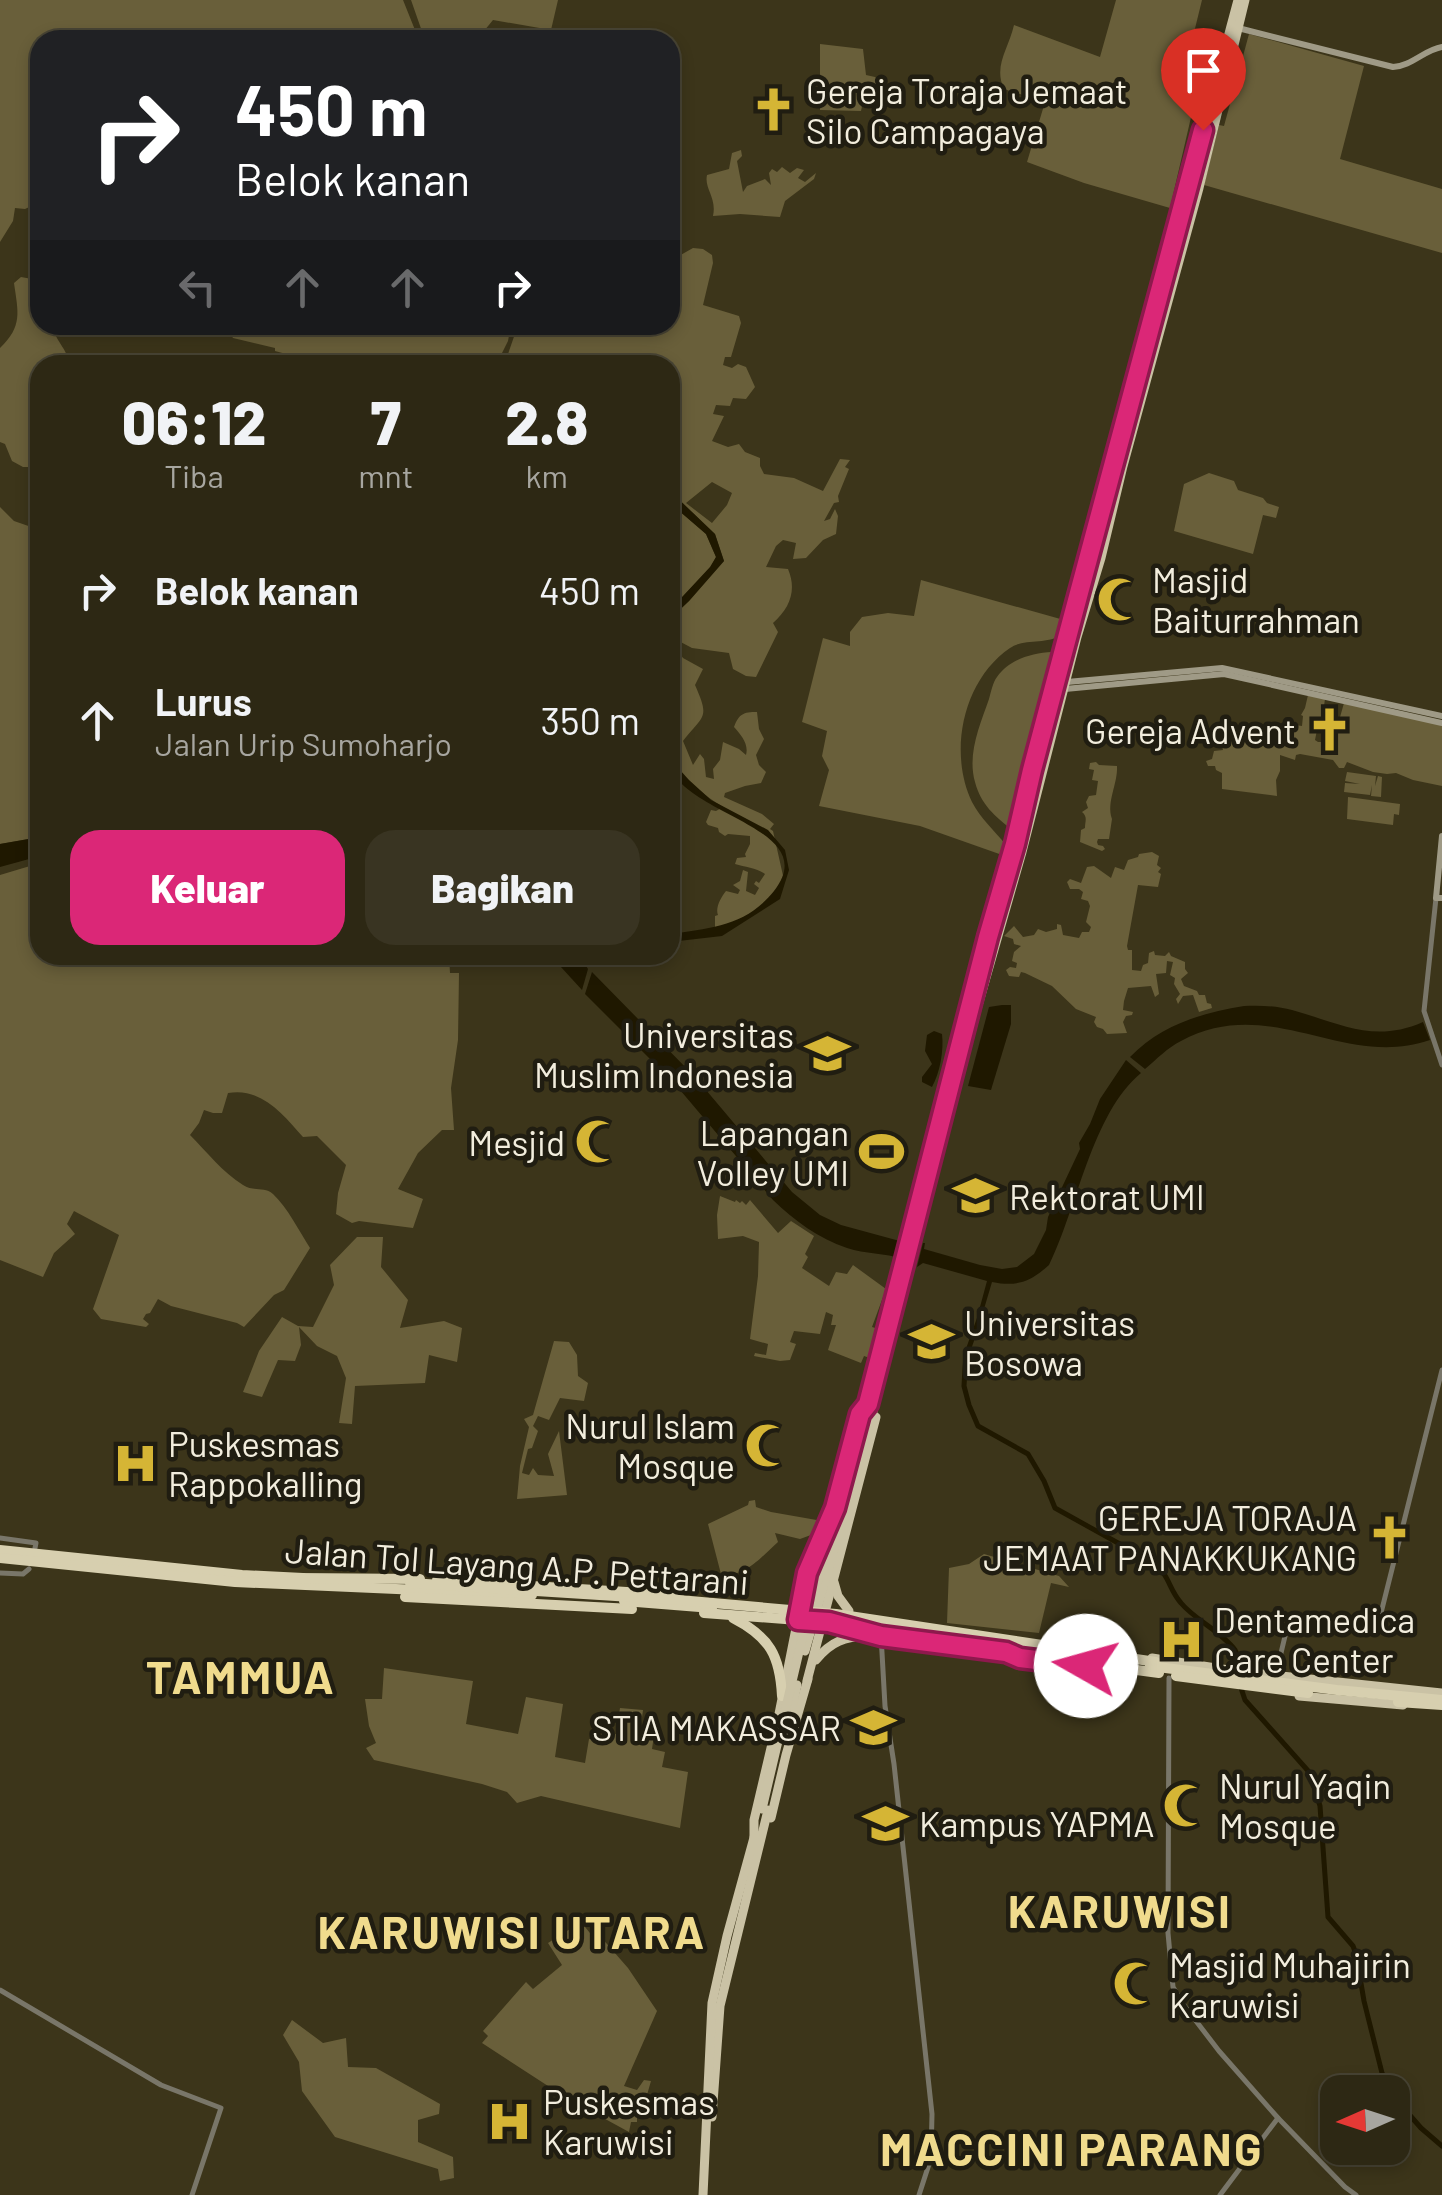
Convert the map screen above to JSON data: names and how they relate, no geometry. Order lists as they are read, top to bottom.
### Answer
{
  "streets": {
    "highway": ["Jalan Tol Layang A.P. Pettarani"]
  },
  "districts": [
    "TAMMUA",
    "KARUWISI",
    "KARUWISI UTARA",
    "MACCINI PARANG"
  ],
  "places": {
    "church": ["Gereja Toraja Jemaat Silo Campagaya", "Gereja Advent", "GEREJA TORAJA JEMAAT PANAKKUKANG"],
    "mosque": [
      "Masjid Baiturrahman",
      "Mesjid",
      "Nurul Islam Mosque",
      "Nurul Yaqin Mosque",
      "Masjid Muhajirin Karuwisi"
    ],
    "school or university": [
      "Universitas Muslim Indonesia",
      "Rektorat UMI",
      "Universitas Bosowa",
      "STIA MAKASSAR",
      "Kampus YAPMA"
    ],
    "sports": ["Lapangan Volley UMI"],
    "hospital": ["Puskesmas Rappokalling", "Dentamedica Care Center", "Puskesmas Karuwisi"]
  },
  "north": "left",
  "page": {
    "turn": ["450 m", "Belok kanan"],
    "eta": [
      "06:12",
      "Tiba",
      "7",
      "mnt",
      "2.8",
      "km"
    ],
    "list": [
      {
        "name": "Belok kanan",
        "value": "450 m"
      },
      {
        "name": "Lurus",
        "note": "Jalan Urip Sumoharjo",
        "value": "350 m"
      }
    ],
    "buttons": ["Keluar", "Bagikan"]
  }
}
